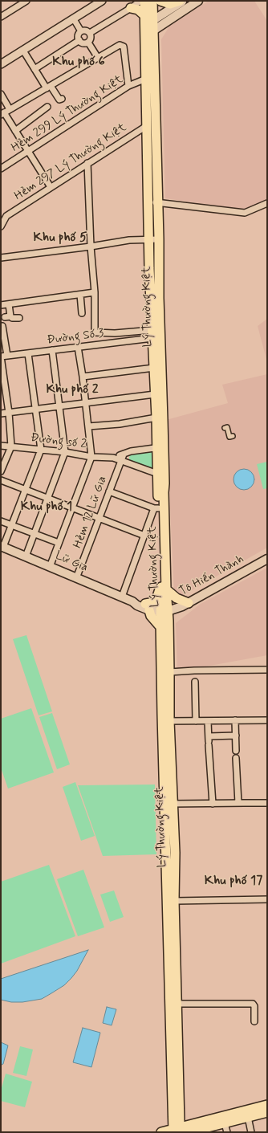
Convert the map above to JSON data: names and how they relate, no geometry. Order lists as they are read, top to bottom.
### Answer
{
  "streets": {
    "main road": ["Lý Thường Kiệt", "Lữ Gia", "Tô Hiến Thành"],
    "street": [
      "Hẻm 299 Lý Thường Kiệt",
      "Hẻm 297 Lý Thường Kiệt",
      "Đường Số 3",
      "Đường số 2",
      "Hẻm 12 Lữ Gia"
    ]
  },
  "crossings": [
    ["Hẻm 299 Lý Thường Kiệt", "Lý Thường Kiệt"],
    ["Hẻm 297 Lý Thường Kiệt", "Lý Thường Kiệt"],
    ["Lý Thường Kiệt", "Đường Số 3"],
    ["Lý Thường Kiệt", "Lữ Gia"],
    ["Lý Thường Kiệt", "Tô Hiến Thành"],
    ["Hẻm 12 Lữ Gia", "Lữ Gia"],
    ["Lữ Gia", "Tô Hiến Thành"]
  ],
  "districts": [
    "Khu phố 6",
    "Khu phố 5",
    "Khu phố 2",
    "Khu phố 1",
    "Khu phố 17"
  ]
}
